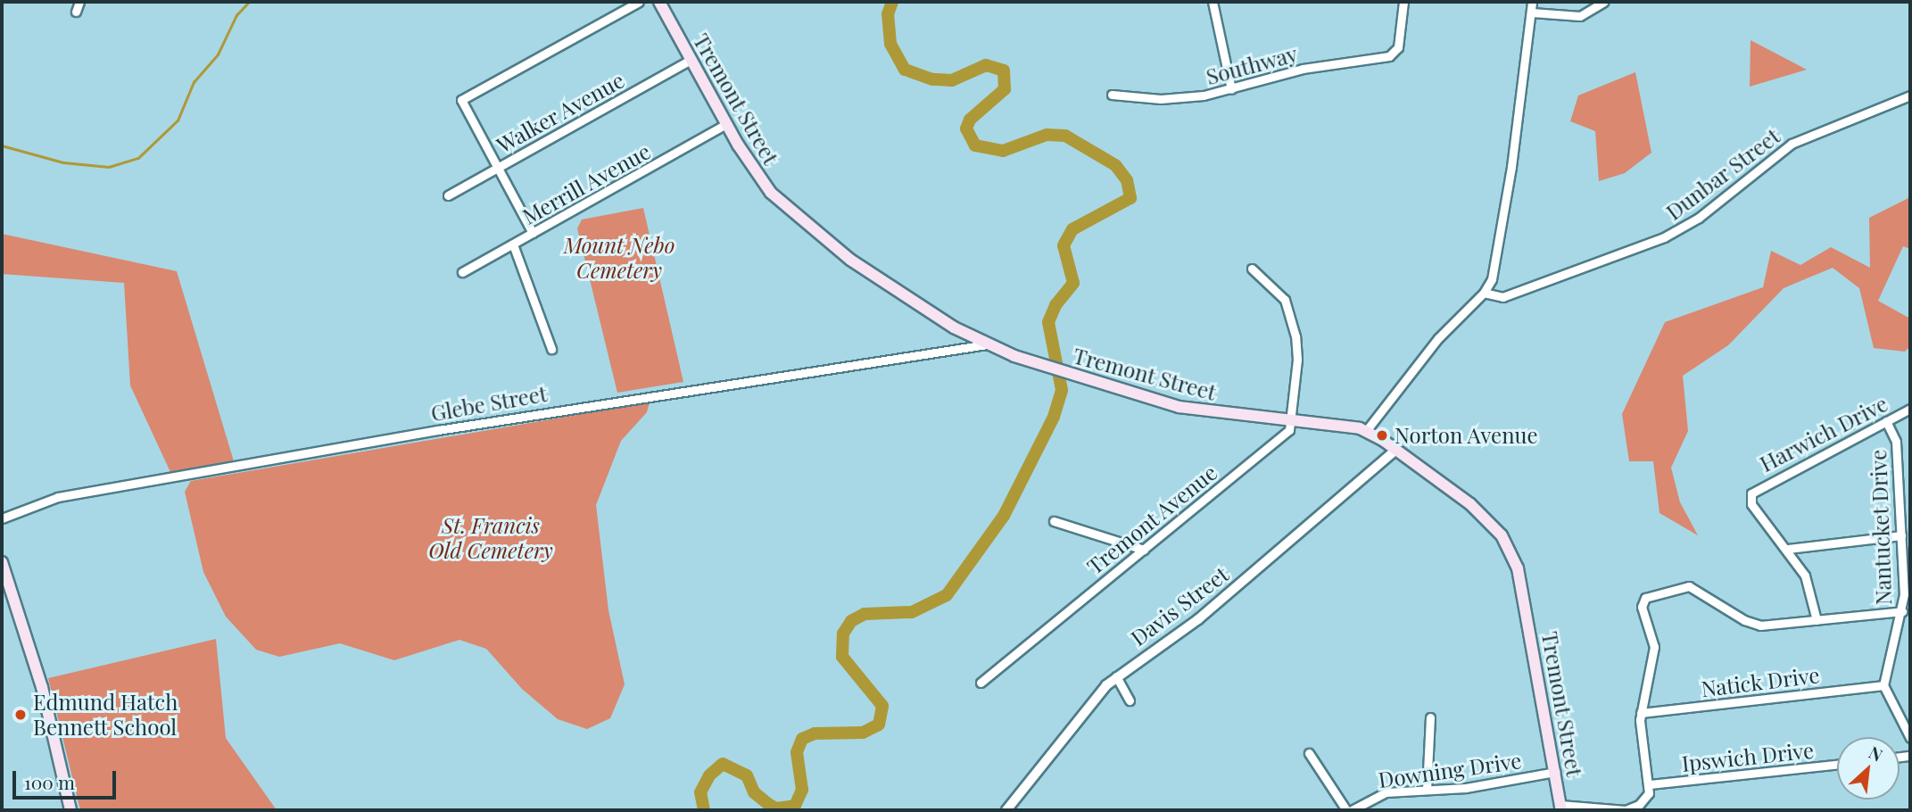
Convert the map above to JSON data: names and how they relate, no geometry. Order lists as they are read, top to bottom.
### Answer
{
  "streets": {
    "main road": ["Tremont Street"],
    "street": [
      "Southway",
      "Walker Avenue",
      "Dunbar Street",
      "Merrill Avenue",
      "Glebe Street",
      "Harwich Drive",
      "Tremont Avenue",
      "Nantucket Drive",
      "Davis Street",
      "Natick Drive",
      "Ipswich Drive",
      "Downing Drive"
    ]
  },
  "crossings": [
    ["Tremont Street", "Walker Avenue"],
    ["Tremont Street", "Merrill Avenue"],
    ["Tremont Street", "Glebe Street"],
    ["Tremont Street", "Tremont Avenue"],
    ["Tremont Street", "Davis Street"],
    ["Tremont Street", "Downing Drive"],
    ["Harwich Drive", "Nantucket Drive"],
    ["Nantucket Drive", "Natick Drive"]
  ],
  "parks": ["Mount Nebo Cemetery", "St. Francis Old Cemetery"],
  "places": ["Norton Avenue", "Edmund Hatch Bennett School"],
  "scale_bar": "100 m",
  "north": "top right"
}
